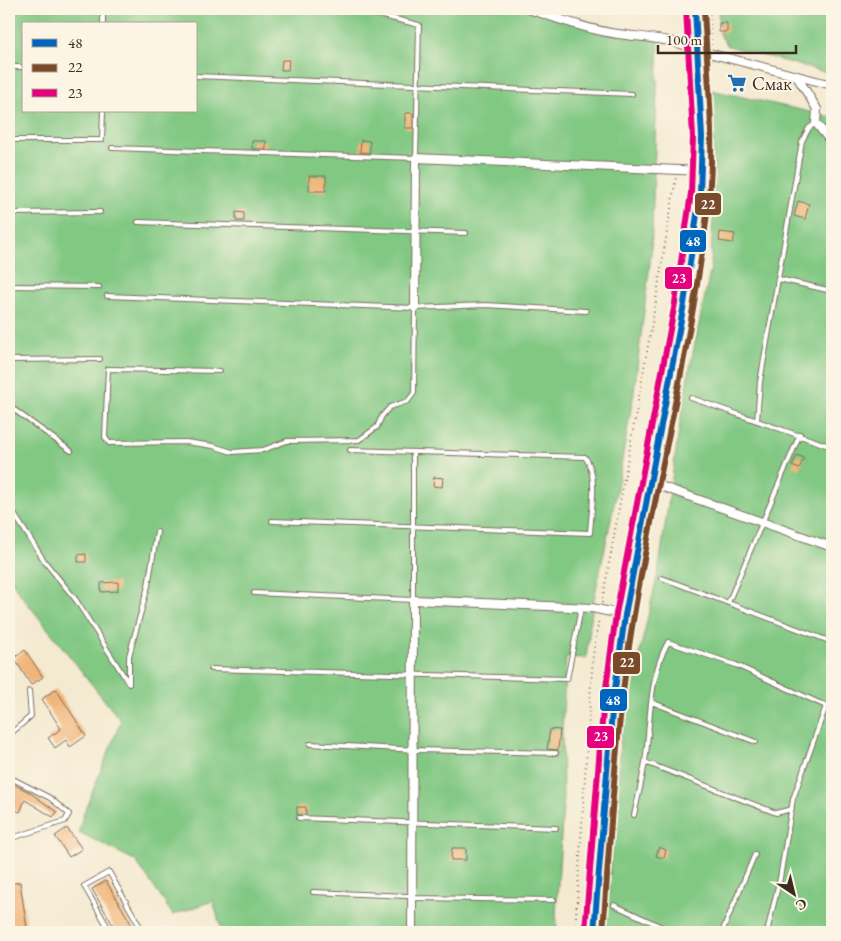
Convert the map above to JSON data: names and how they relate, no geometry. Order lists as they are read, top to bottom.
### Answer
{
  "places": {
    "supermarket": ["Смак"]
  },
  "lines": ["transit line 48", "transit line 22", "transit line 23"],
  "legend": ["48", "22", "23"],
  "scale_bar": "100 m",
  "north": "bottom right"
}
